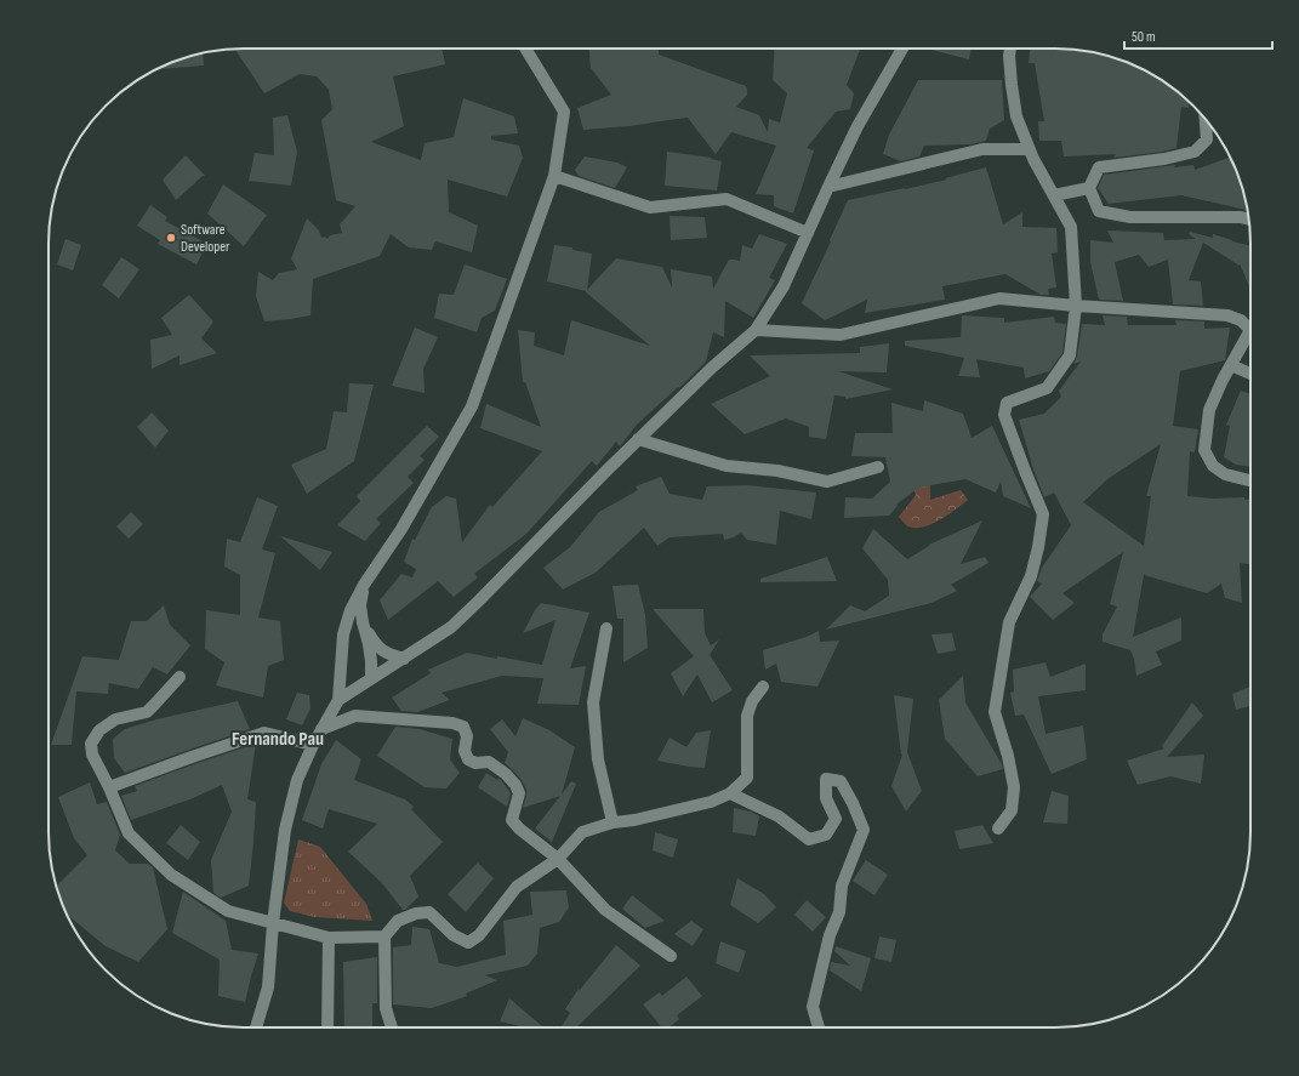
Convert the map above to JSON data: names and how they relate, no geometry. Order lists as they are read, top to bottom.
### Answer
{
  "districts": ["Fernando Pau"],
  "places": ["Software Developer"],
  "scale_bar": "50 m"
}
